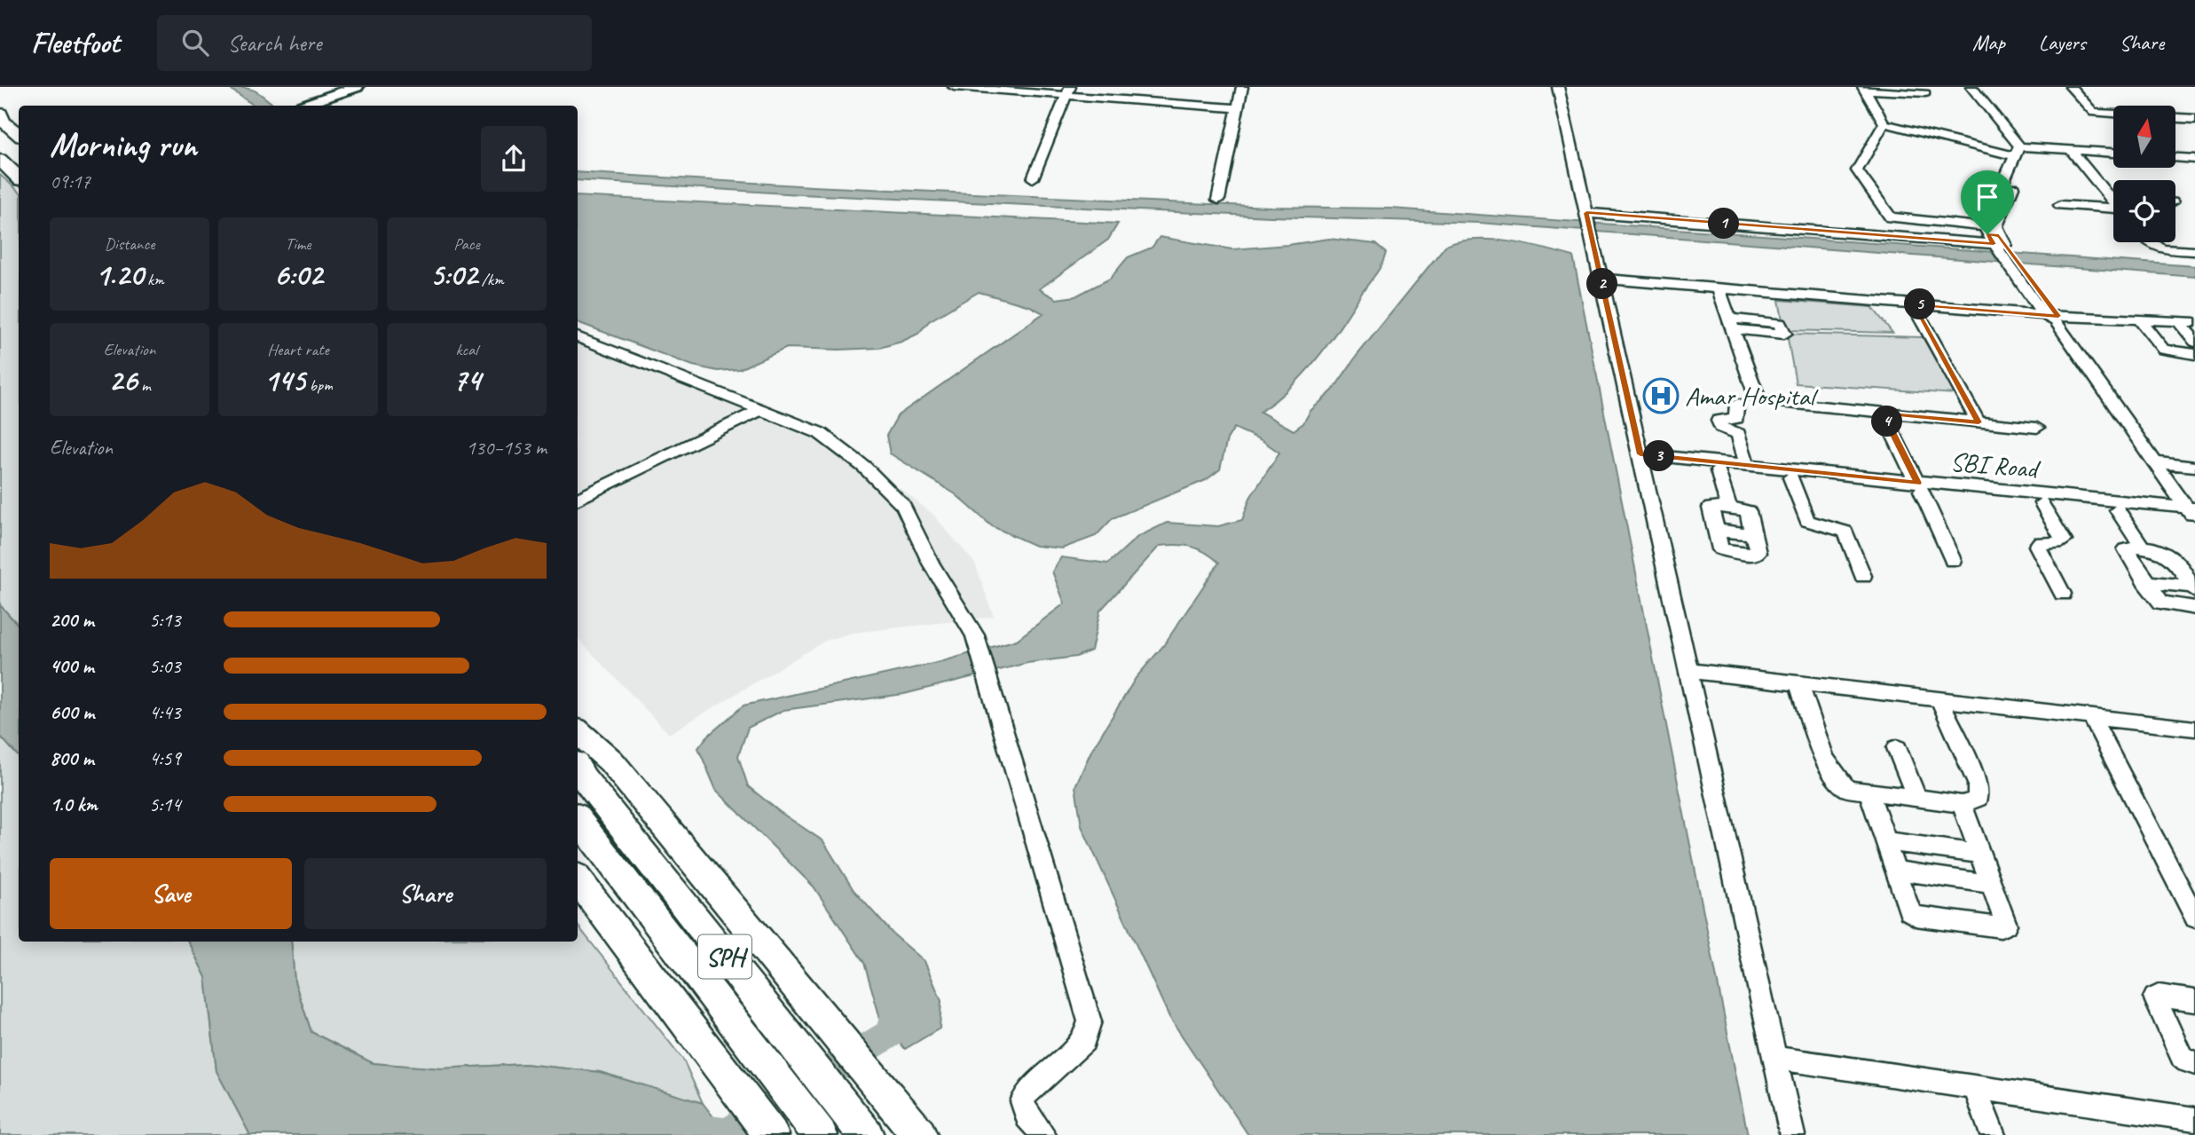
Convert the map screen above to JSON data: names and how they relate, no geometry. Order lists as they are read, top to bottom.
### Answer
{
  "streets": {
    "highway": ["SPH"],
    "street": ["SBI Road"]
  },
  "places": {
    "hospital": ["Amar Hospital"]
  },
  "north": "top",
  "page": {
    "header": "Fleetfoot",
    "search": "Search here",
    "nav": ["Map", "Layers", "Share"],
    "heading": ["Morning run", "09:17"],
    "pins": [
      "1",
      "2",
      "5",
      "4",
      "3"
    ],
    "stats": [
      ["Distance", "1.20 km"],
      ["Time", "6:02"],
      ["Pace", "5:02 /km"],
      ["Elevation", "26 m"],
      ["Heart rate", "145 bpm"],
      ["kcal", "74"]
    ],
    "chart": ["Elevation", "130–153 m"],
    "list": [
      {
        "name": "200 m",
        "note": "5:13"
      },
      {
        "name": "400 m",
        "note": "5:03"
      },
      {
        "name": "600 m",
        "note": "4:43"
      },
      {
        "name": "800 m",
        "note": "4:59"
      },
      {
        "name": "1.0 km",
        "note": "5:14"
      }
    ],
    "buttons": ["Save", "Share"]
  }
}
